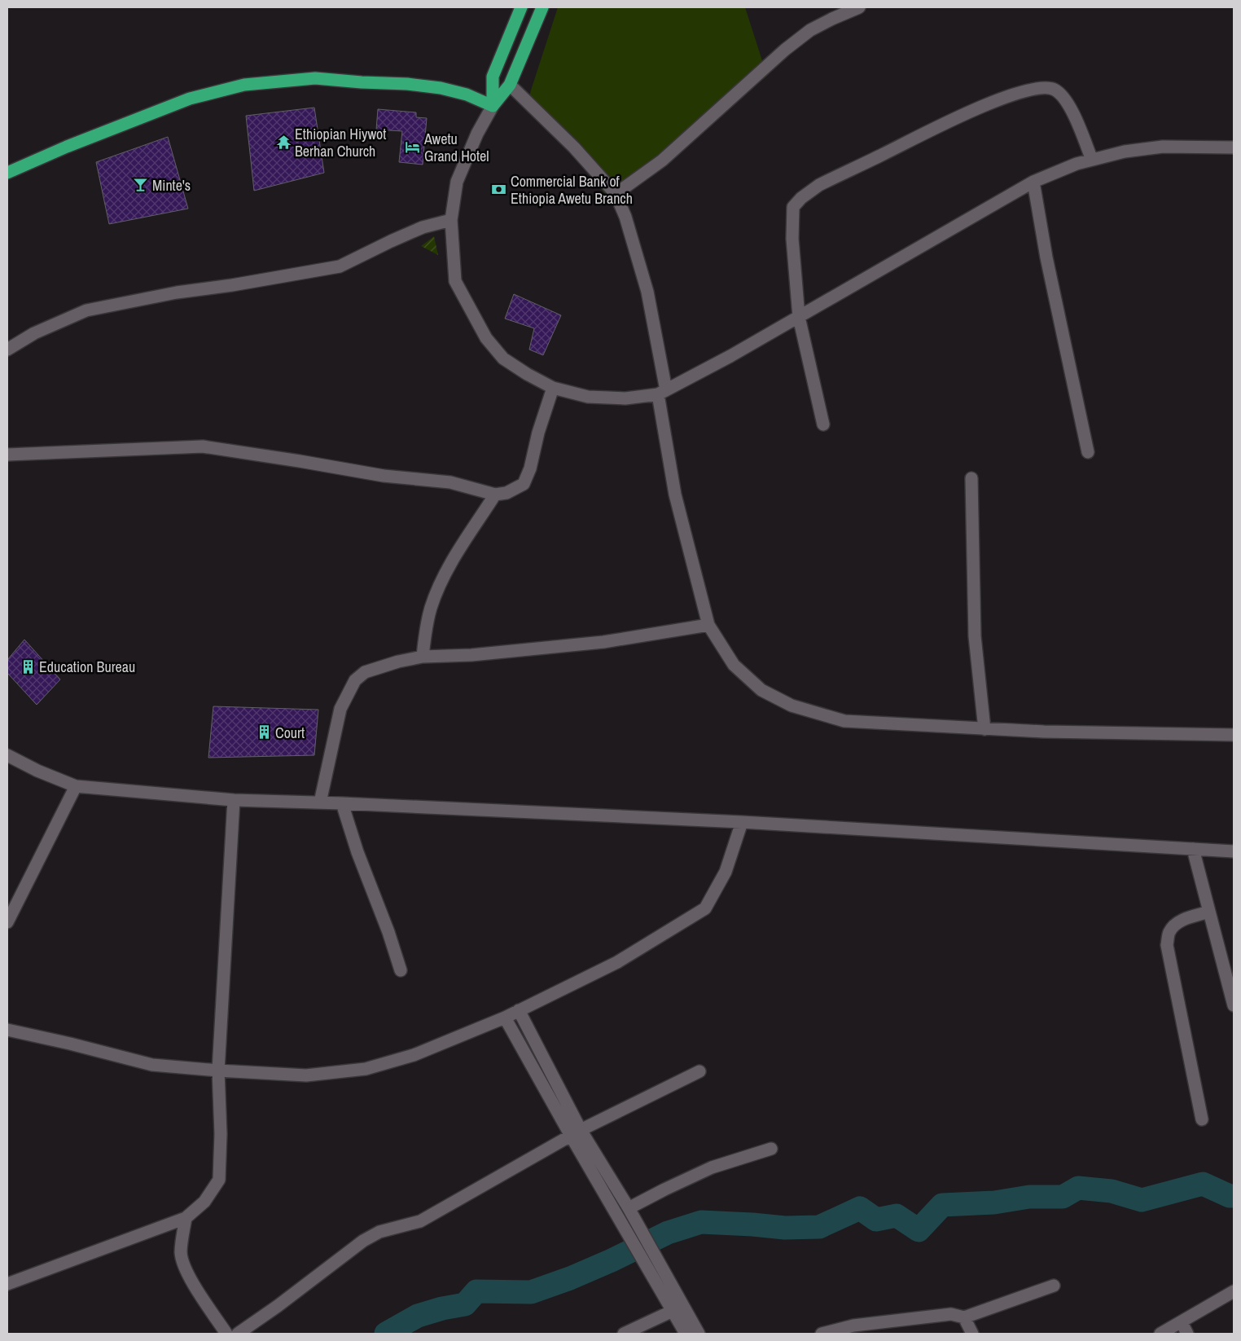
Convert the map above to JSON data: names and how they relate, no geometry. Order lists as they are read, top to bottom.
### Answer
{
  "places": {
    "temple": ["Ethiopian Hiywot Berhan Church"],
    "hotel": ["Awetu Grand Hotel"],
    "bar": ["Minte's"],
    "bank": ["Commercial Bank of Ethiopia Awetu Branch"],
    "building": ["Education Bureau", "Court"]
  }
}
